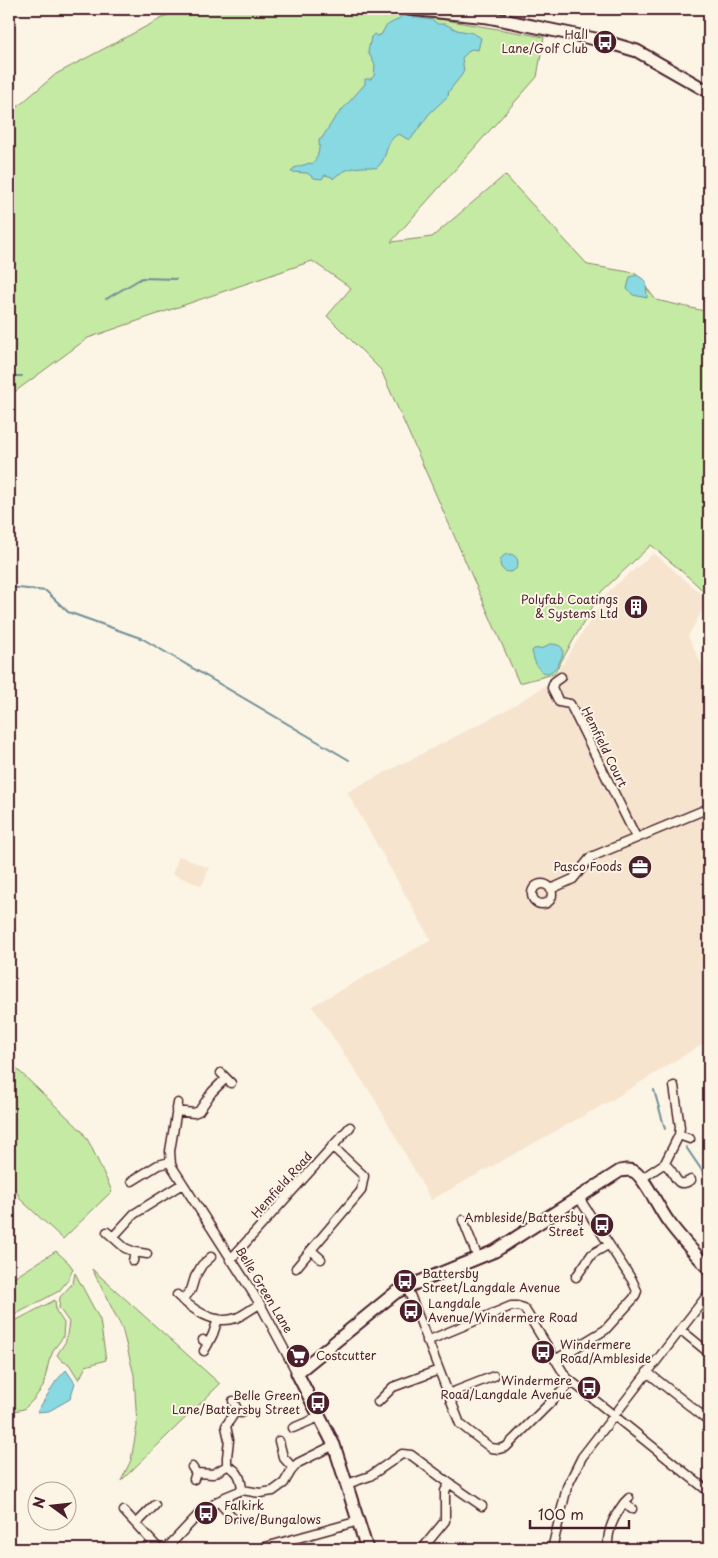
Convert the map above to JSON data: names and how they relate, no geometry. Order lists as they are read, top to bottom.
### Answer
{
  "streets": {
    "street": ["Hemfield Court", "Hemfield Road", "Belle Green Lane"]
  },
  "crossings": [
    ["Hemfield Road", "Belle Green Lane"]
  ],
  "places": {
    "bus stop": [
      "Hall Lane/Golf Club",
      "Ambleside/Battersby Street",
      "Battersby Street/Langdale Avenue",
      "Langdale Avenue/Windermere Road",
      "Windermere Road/Ambleside",
      "Windermere Road/Langdale Avenue",
      "Belle Green Lane/Battersby Street",
      "Falkirk Drive/Bungalows"
    ],
    "building": ["Polyfab Coatings & Systems Ltd"],
    "office": ["Pasco Foods"],
    "supermarket": ["Costcutter"]
  },
  "scale_bar": "100 m",
  "north": "left"
}
